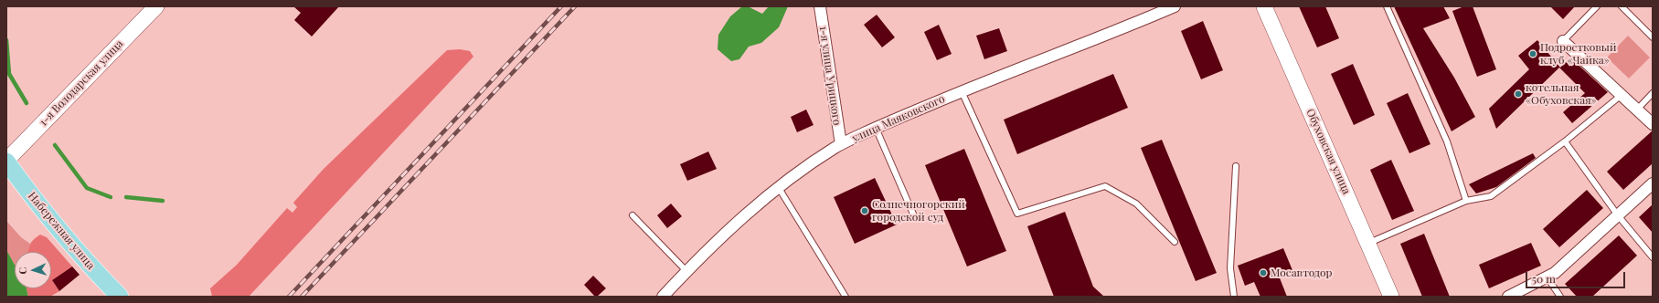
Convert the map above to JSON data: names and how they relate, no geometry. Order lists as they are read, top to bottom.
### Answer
{
  "streets": {
    "main road": ["Набережная улица"],
    "street": [
      "1-я улица Урицкого",
      "1-я Володарская улица",
      "улица Маяковского",
      "Обуховская улица"
    ]
  },
  "crossings": [
    ["1-я улица Урицкого", "улица Маяковского"],
    ["1-я Володарская улица", "Набережная улица"]
  ],
  "places": [
    "Подростковый клуб «Чайка»",
    "котельная «Обуховская»",
    "Солнечногорский городской суд",
    "Мосавтодор"
  ],
  "scale_bar": "50 m",
  "north": "left"
}
